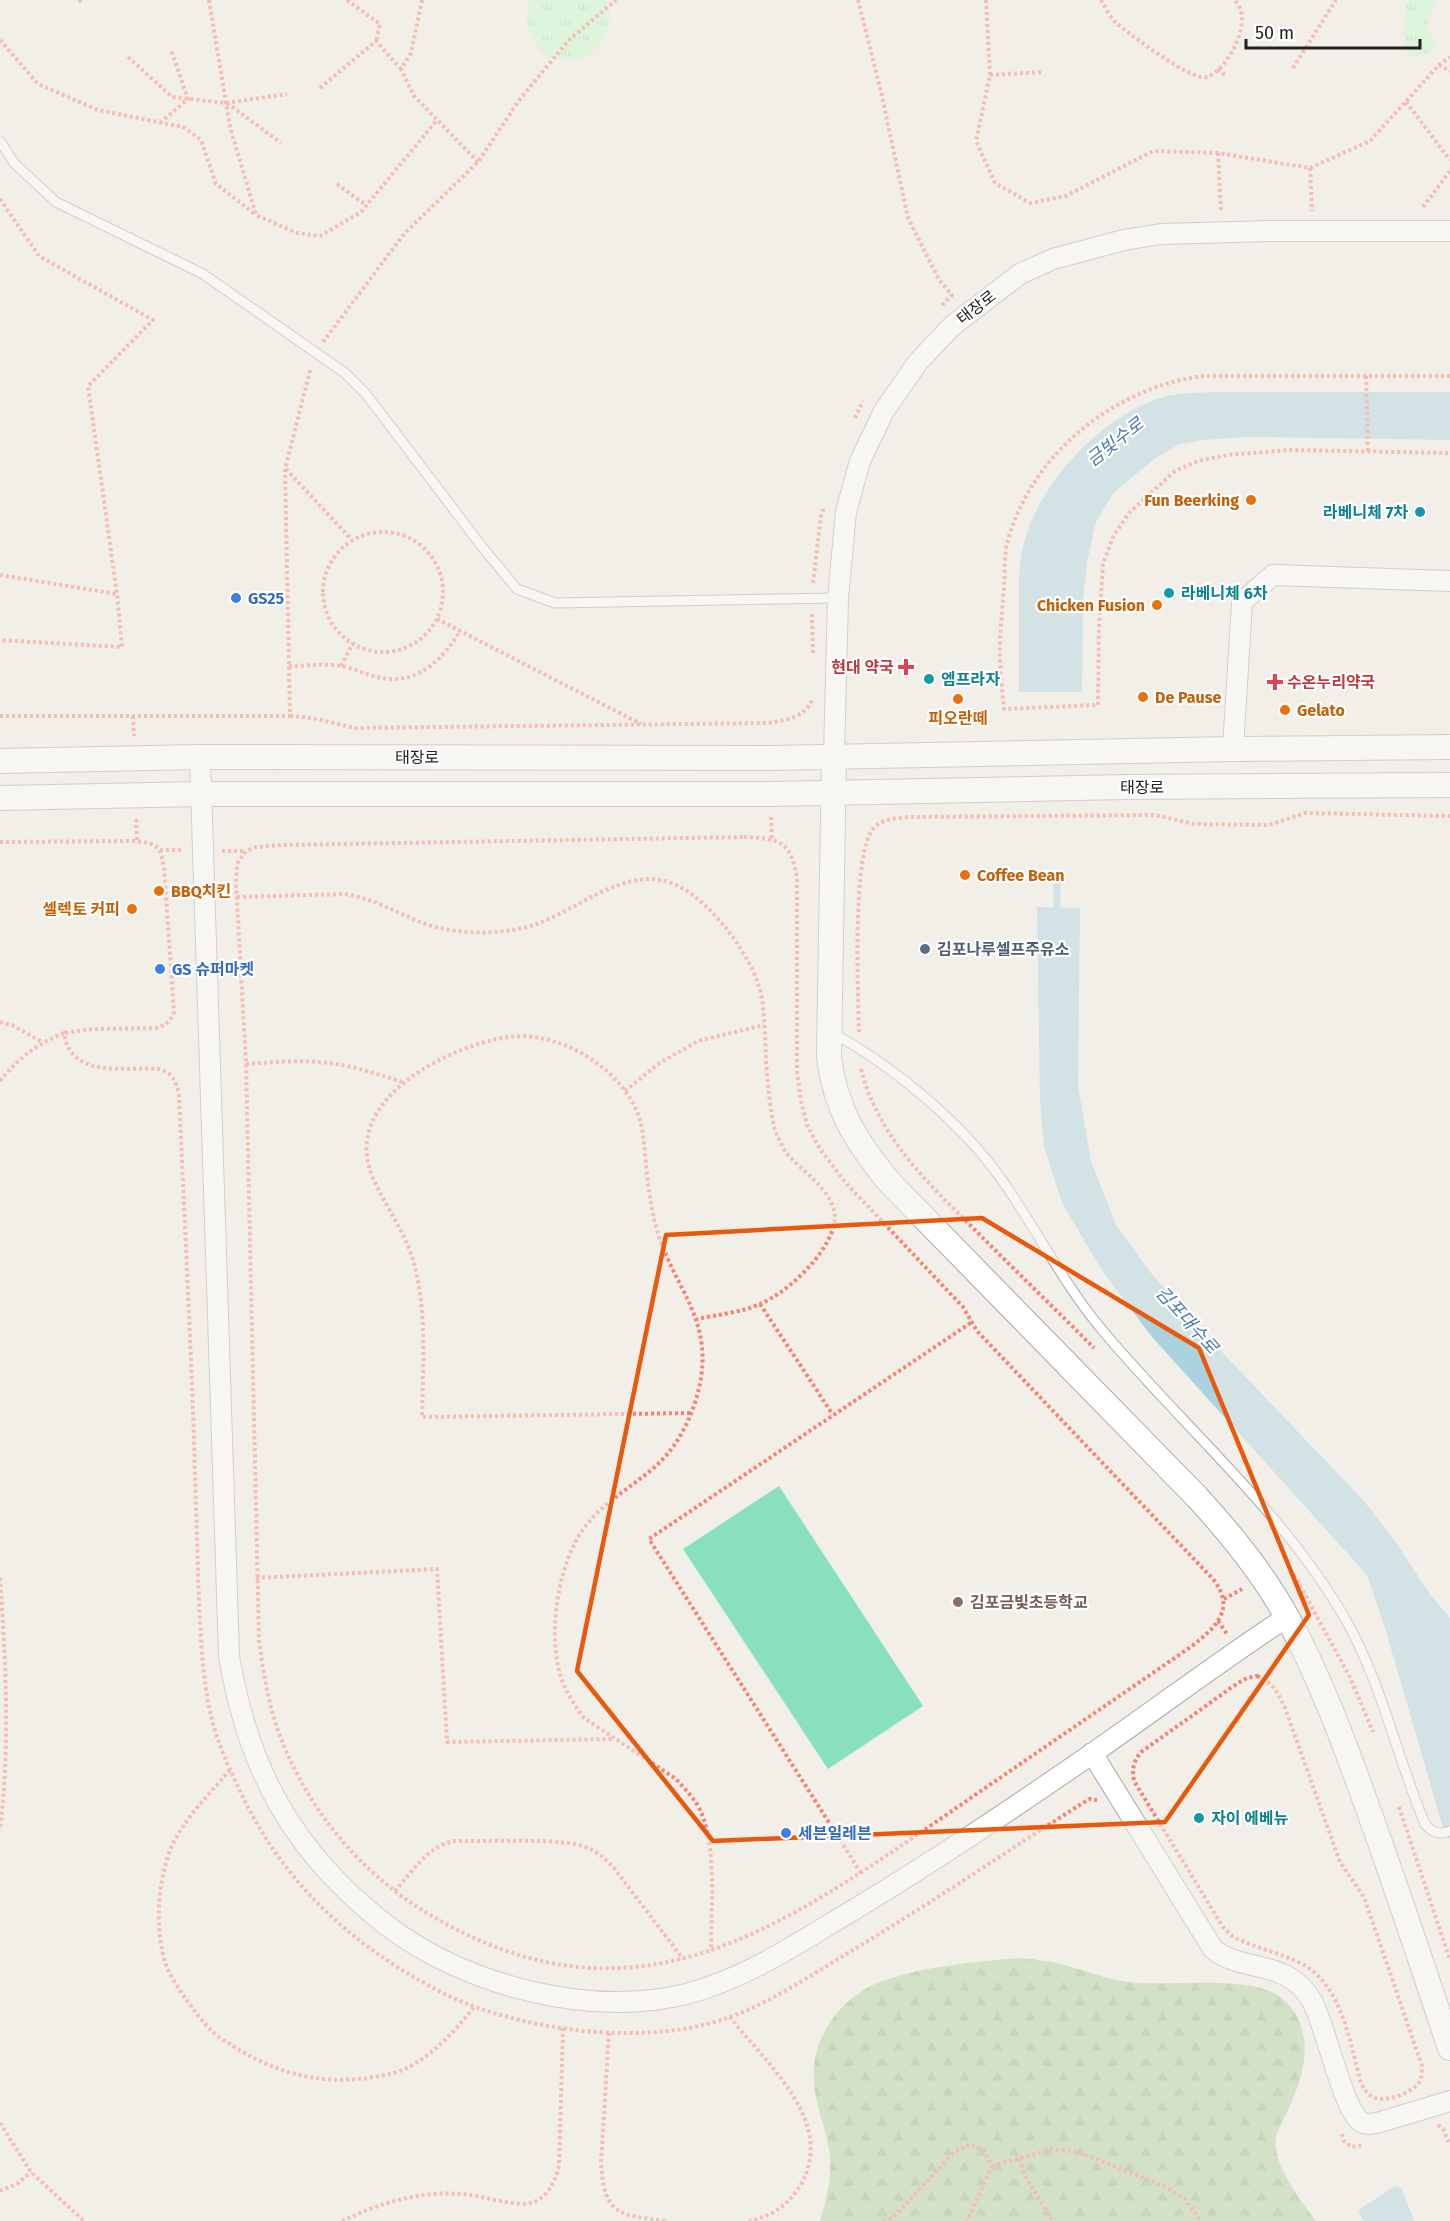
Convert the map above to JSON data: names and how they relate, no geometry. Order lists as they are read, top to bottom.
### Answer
{
  "streets": {
    "street": ["태장로"]
  },
  "water": ["금빛수로", "김포대수로"],
  "places": {
    "other": [
      "Fun Beerking",
      "라베니체 7차",
      "라베니체 6차",
      "GS25",
      "Chicken Fusion",
      "엠프라자",
      "De Pause",
      "피오란떼",
      "Gelato",
      "Coffee Bean",
      "BBQ치킨",
      "셀렉토 커피",
      "김포나루셀프주유소",
      "GS 슈퍼마켓",
      "김포금빛초등학교",
      "자이 에베뉴",
      "세븐일레븐"
    ],
    "health": ["현대 약국", "수온누리약국"]
  },
  "scale_bar": "50 m"
}
